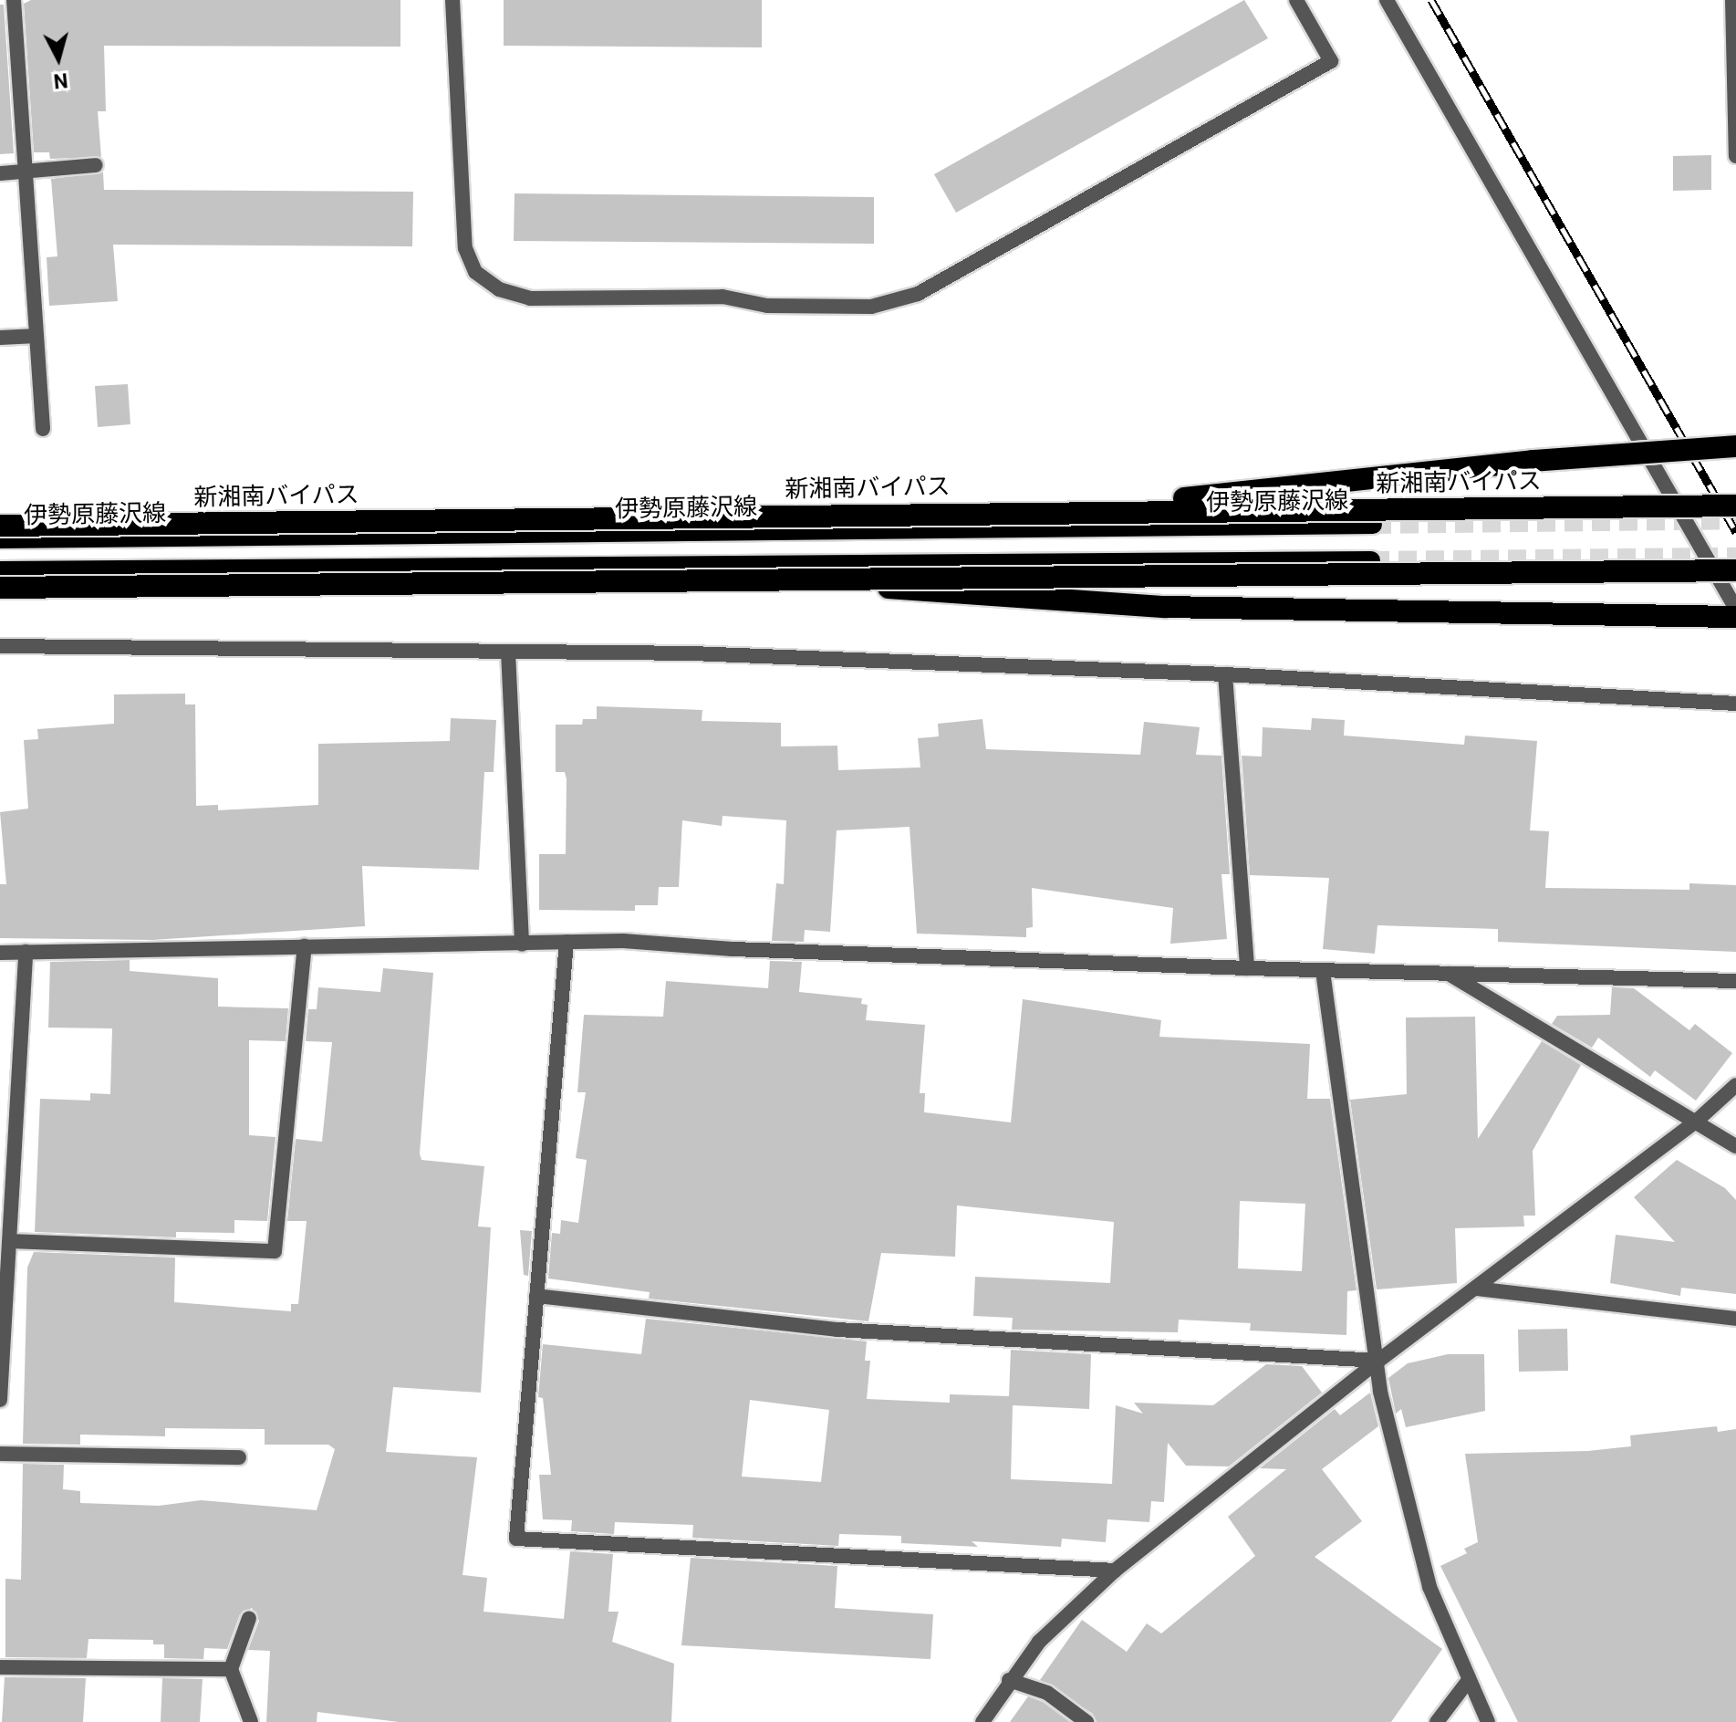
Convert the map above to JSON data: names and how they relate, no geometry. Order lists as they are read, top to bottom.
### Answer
{
  "streets": {
    "highway": ["新湘南バイパス"],
    "main road": ["伊勢原藤沢線"]
  },
  "north": "bottom"
}
